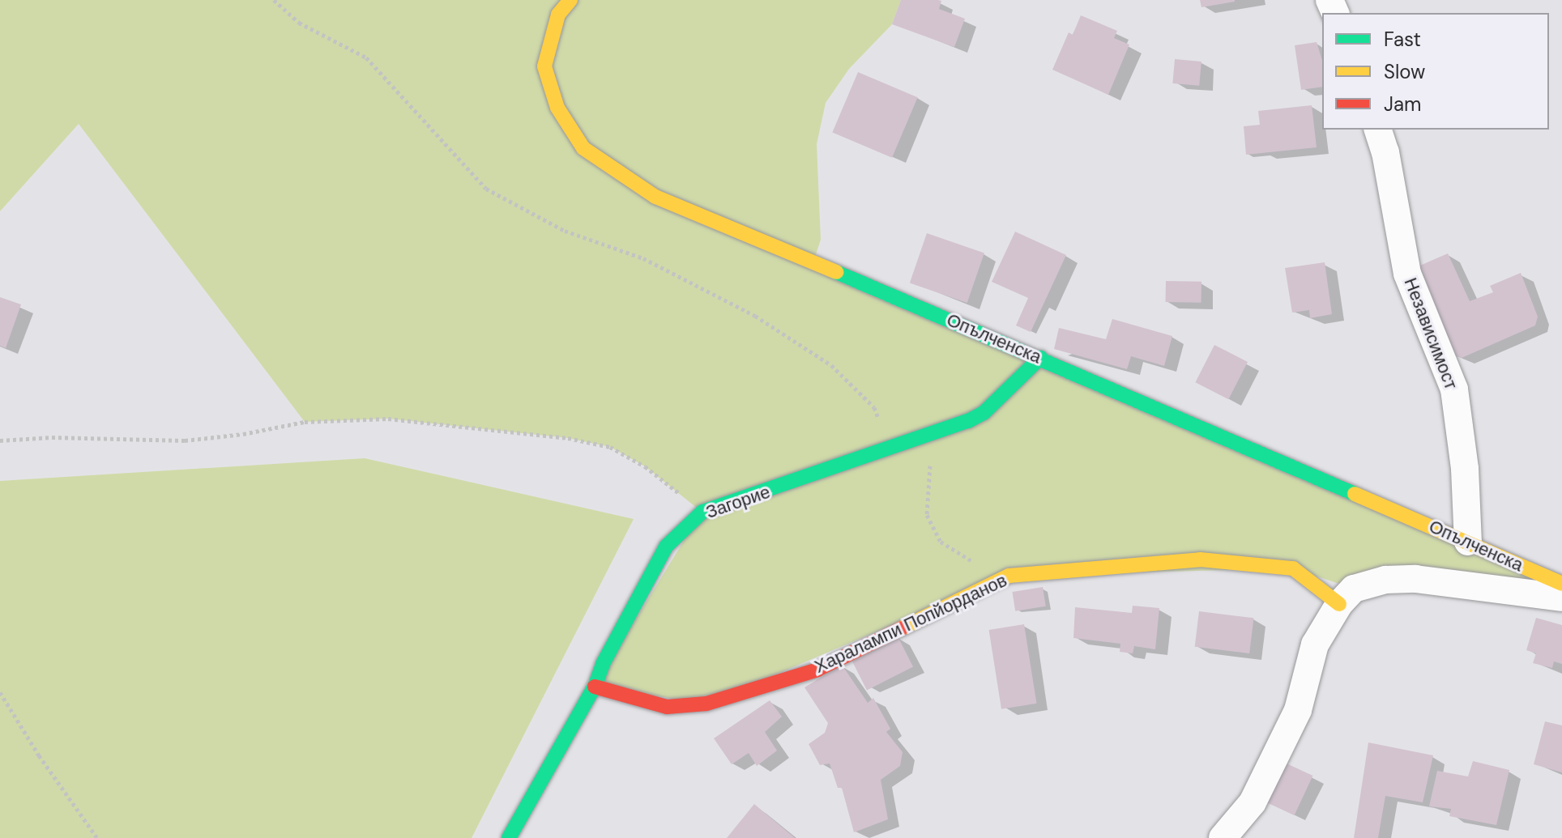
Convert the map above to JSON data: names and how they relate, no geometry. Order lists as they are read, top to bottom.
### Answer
{
  "streets": {
    "street": [
      "Независимост",
      "Опълченска",
      "Загорие",
      "Харалампи Попйорданов"
    ]
  },
  "crossings": [
    ["Независимост", "Опълченска"],
    ["Опълченска", "Загорие"],
    ["Загорие", "Харалампи Попйорданов"]
  ],
  "legend": ["Fast", "Slow", "Jam"]
}
